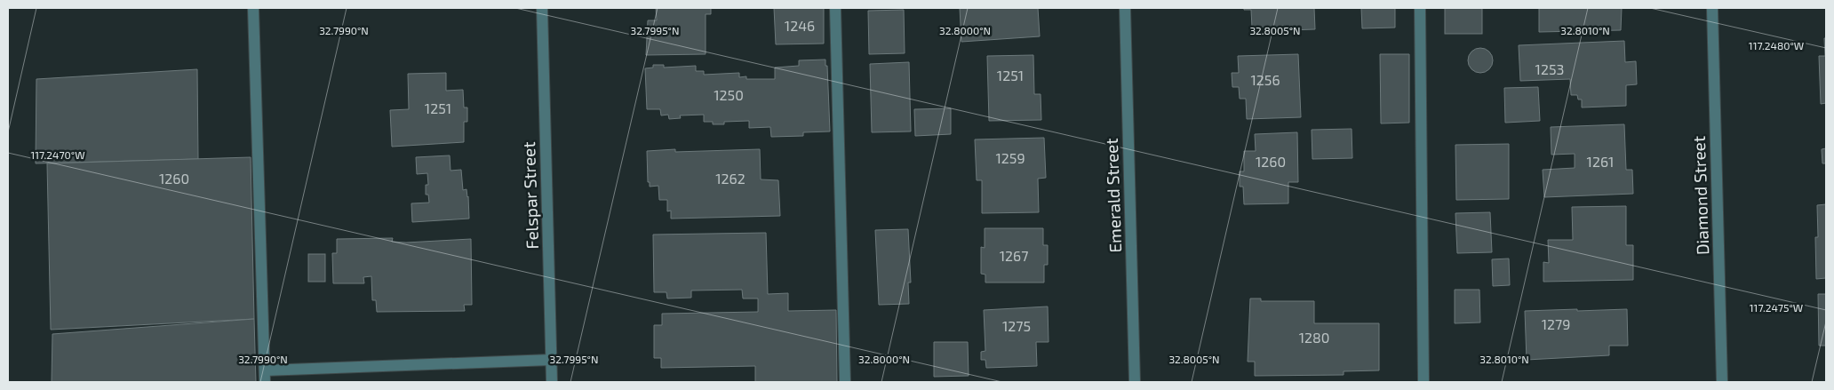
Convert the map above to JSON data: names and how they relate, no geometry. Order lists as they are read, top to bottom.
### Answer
{
  "streets": {
    "street": ["Felspar Street", "Emerald Street", "Diamond Street"]
  },
  "house_numbers": [
    "1246",
    "1253",
    "1251",
    "1256",
    "1250",
    "1251",
    "1259",
    "1260",
    "1261",
    "1260",
    "1262",
    "1267",
    "1279",
    "1275",
    "1280"
  ],
  "coordinates": [
    "32.7990°N",
    "32.7995°N",
    "32.8000°N",
    "32.8005°N",
    "32.8010°N",
    "117.2480°W",
    "117.2470°W",
    "117.2475°W"
  ]
}
